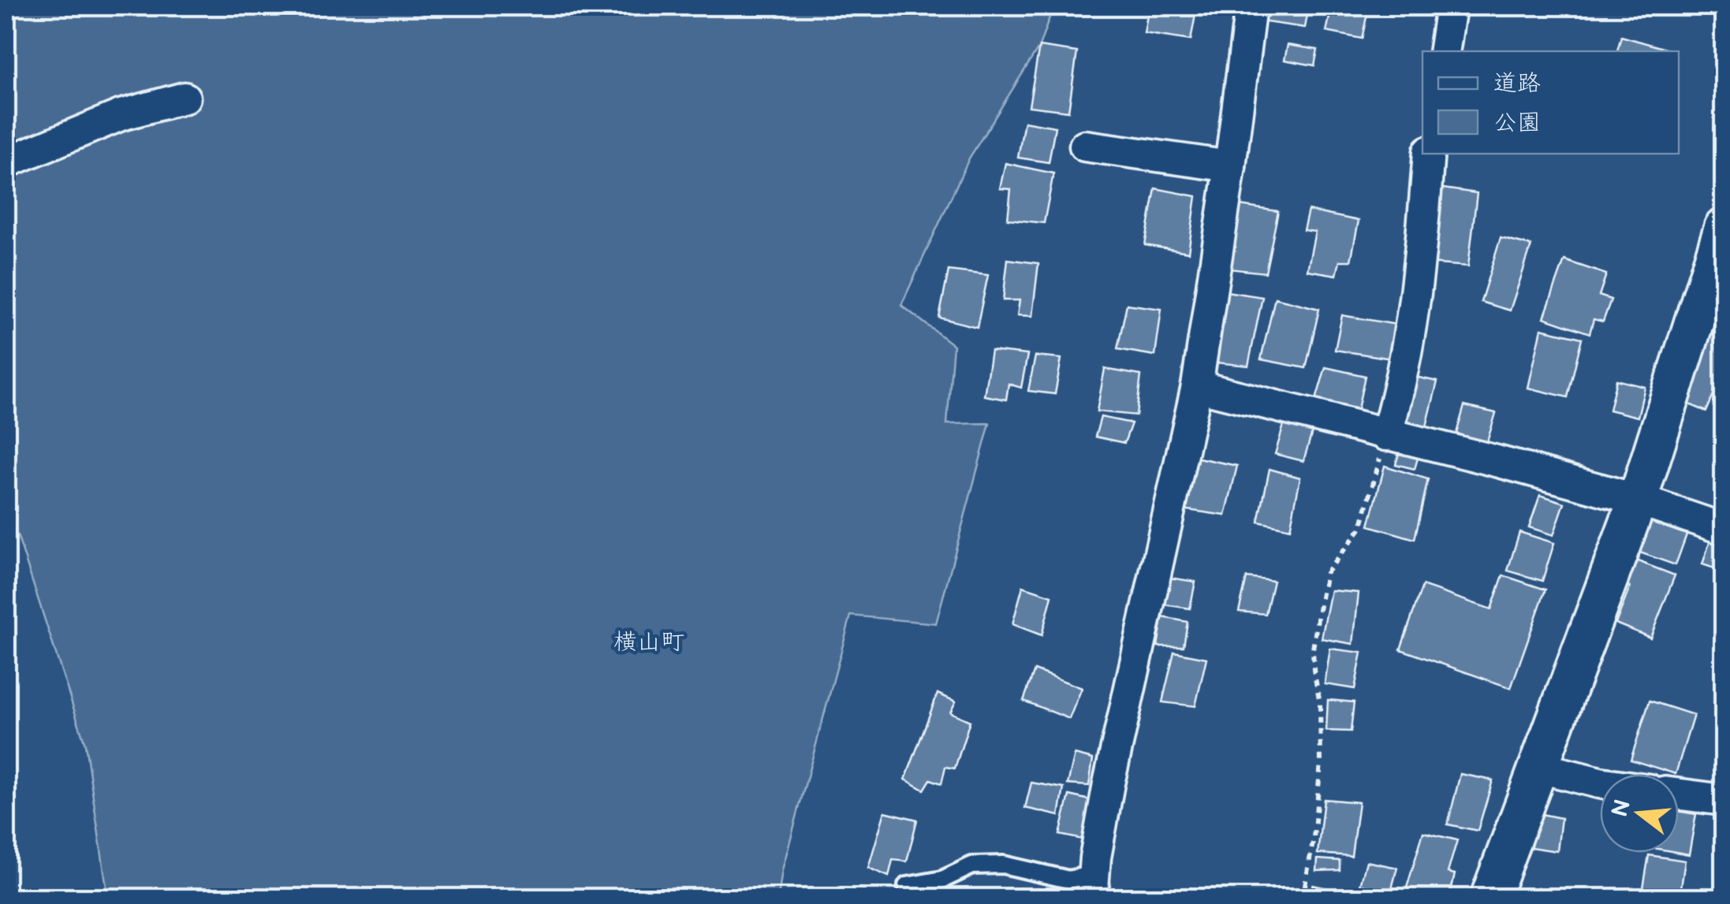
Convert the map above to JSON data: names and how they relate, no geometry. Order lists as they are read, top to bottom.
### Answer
{
  "districts": ["横山町"],
  "legend": ["道路", "公園"],
  "north": "left"
}
